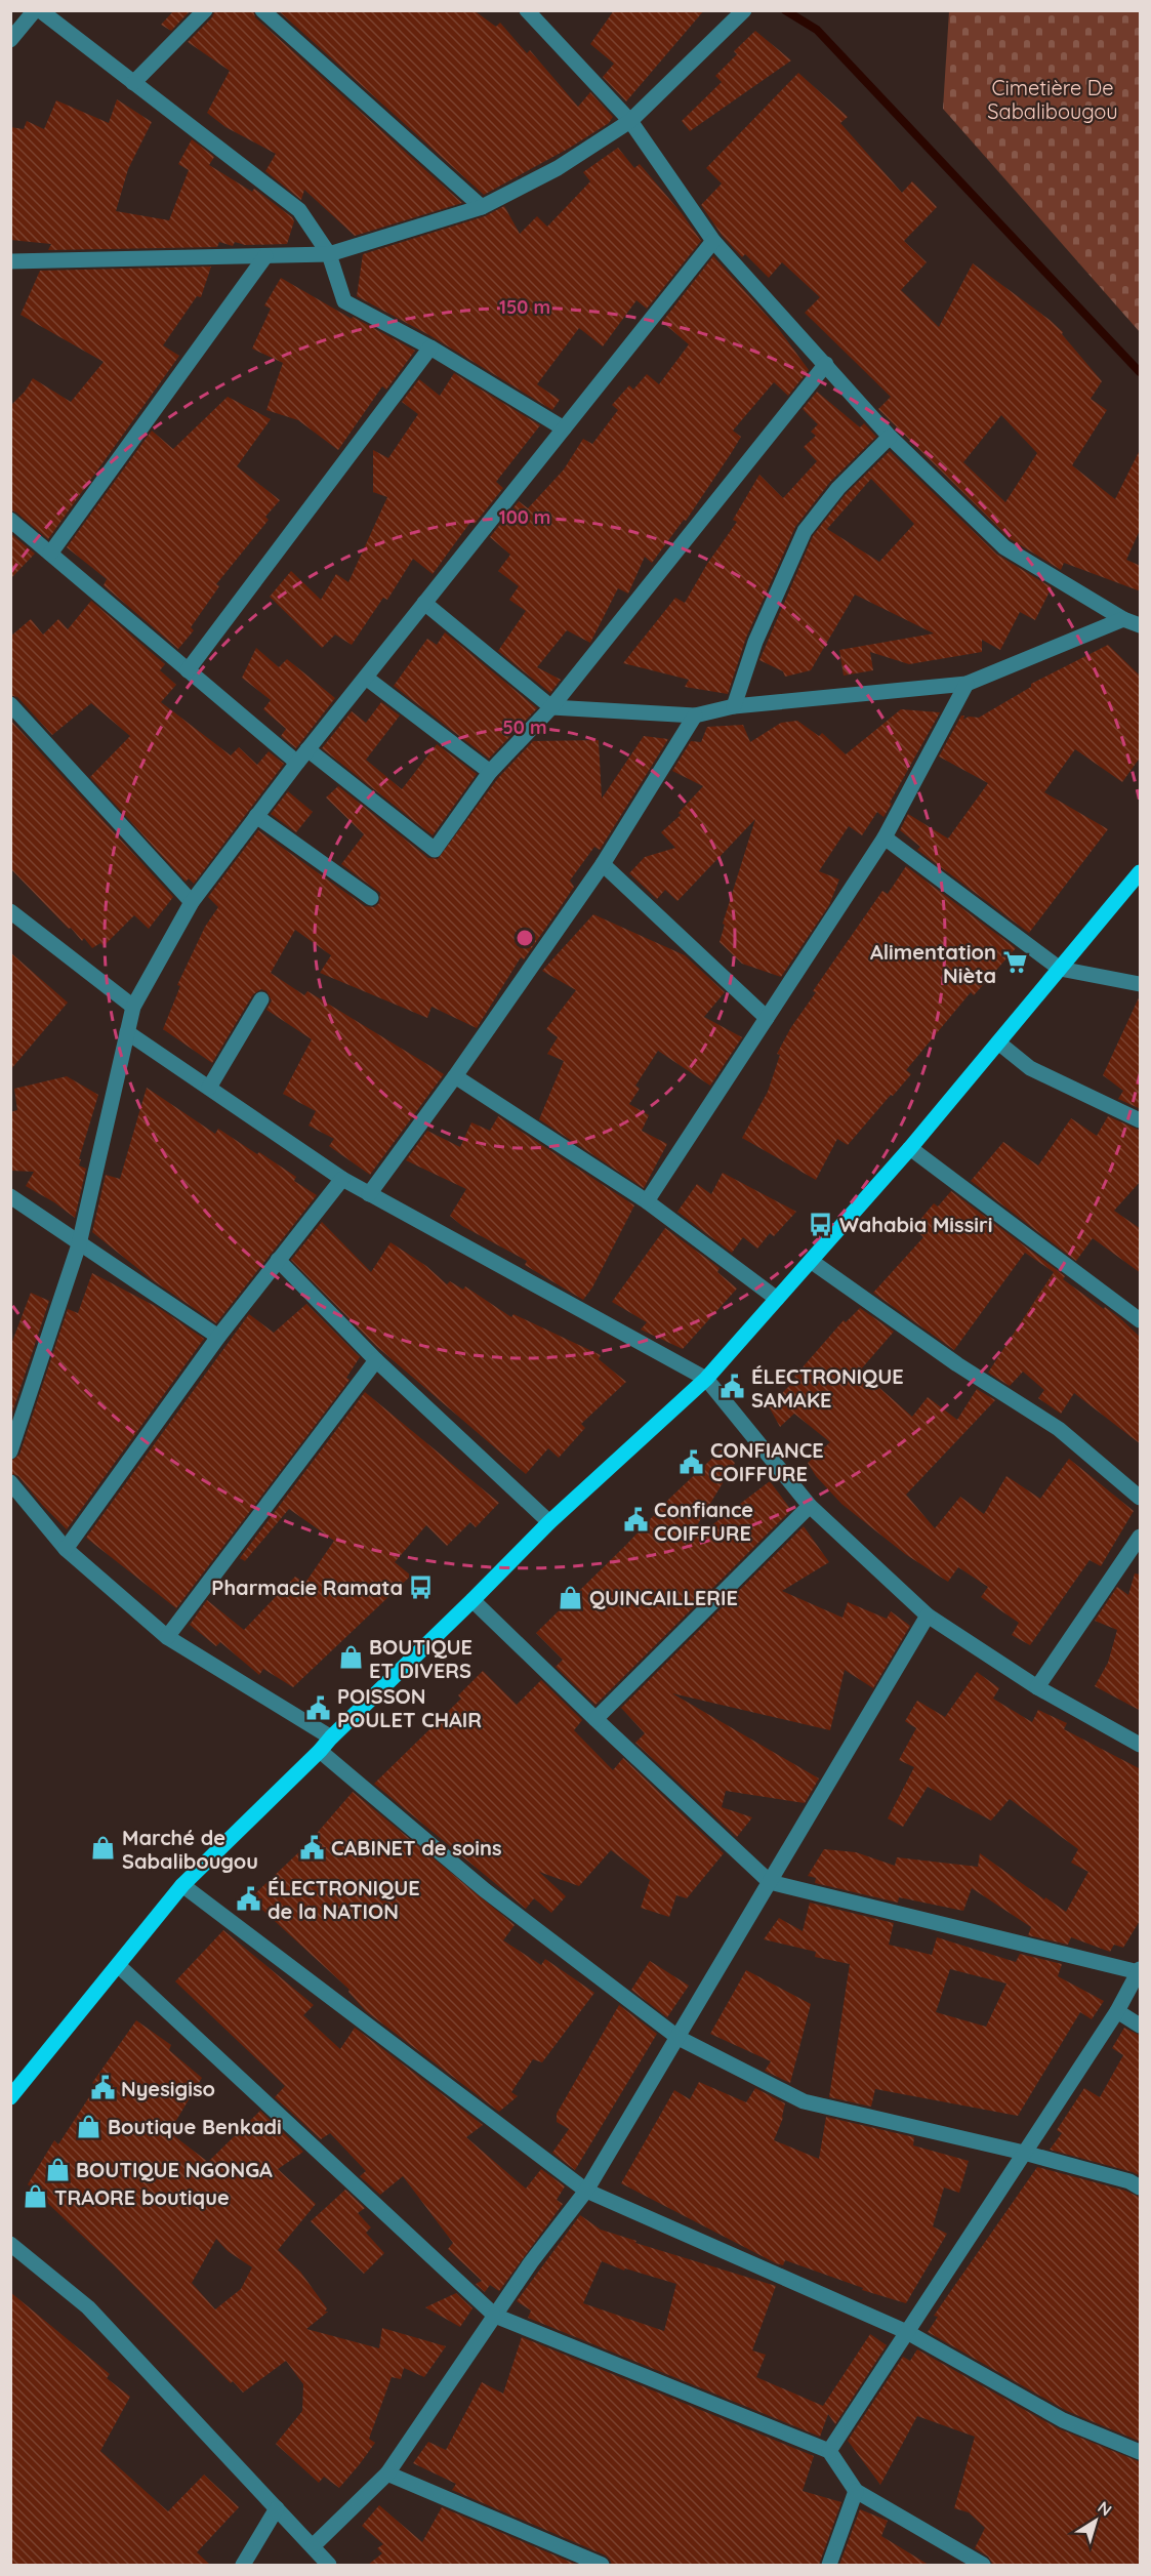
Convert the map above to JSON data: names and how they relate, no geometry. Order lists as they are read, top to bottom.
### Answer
{
  "parks": ["Cimetière De Sabalibougou"],
  "places": {
    "supermarket": ["Alimentation Nièta"],
    "bus stop": ["Wahabia Missiri", "Pharmacie Ramata"],
    "public building": [
      "ÉLECTRONIQUE SAMAKE",
      "CONFIANCE COIFFURE",
      "Confiance COIFFURE",
      "POISSON POULET CHAIR",
      "CABINET de soins",
      "ÉLECTRONIQUE de la NATION",
      "Nyesigiso"
    ],
    "shop": [
      "QUINCAILLERIE",
      "BOUTIQUE ET DIVERS",
      "Marché de Sabalibougou",
      "Boutique Benkadi",
      "BOUTIQUE NGONGA",
      "TRAORE boutique"
    ]
  },
  "north": "top right",
  "rings": ["150 m", "100 m", "50 m"]
}
